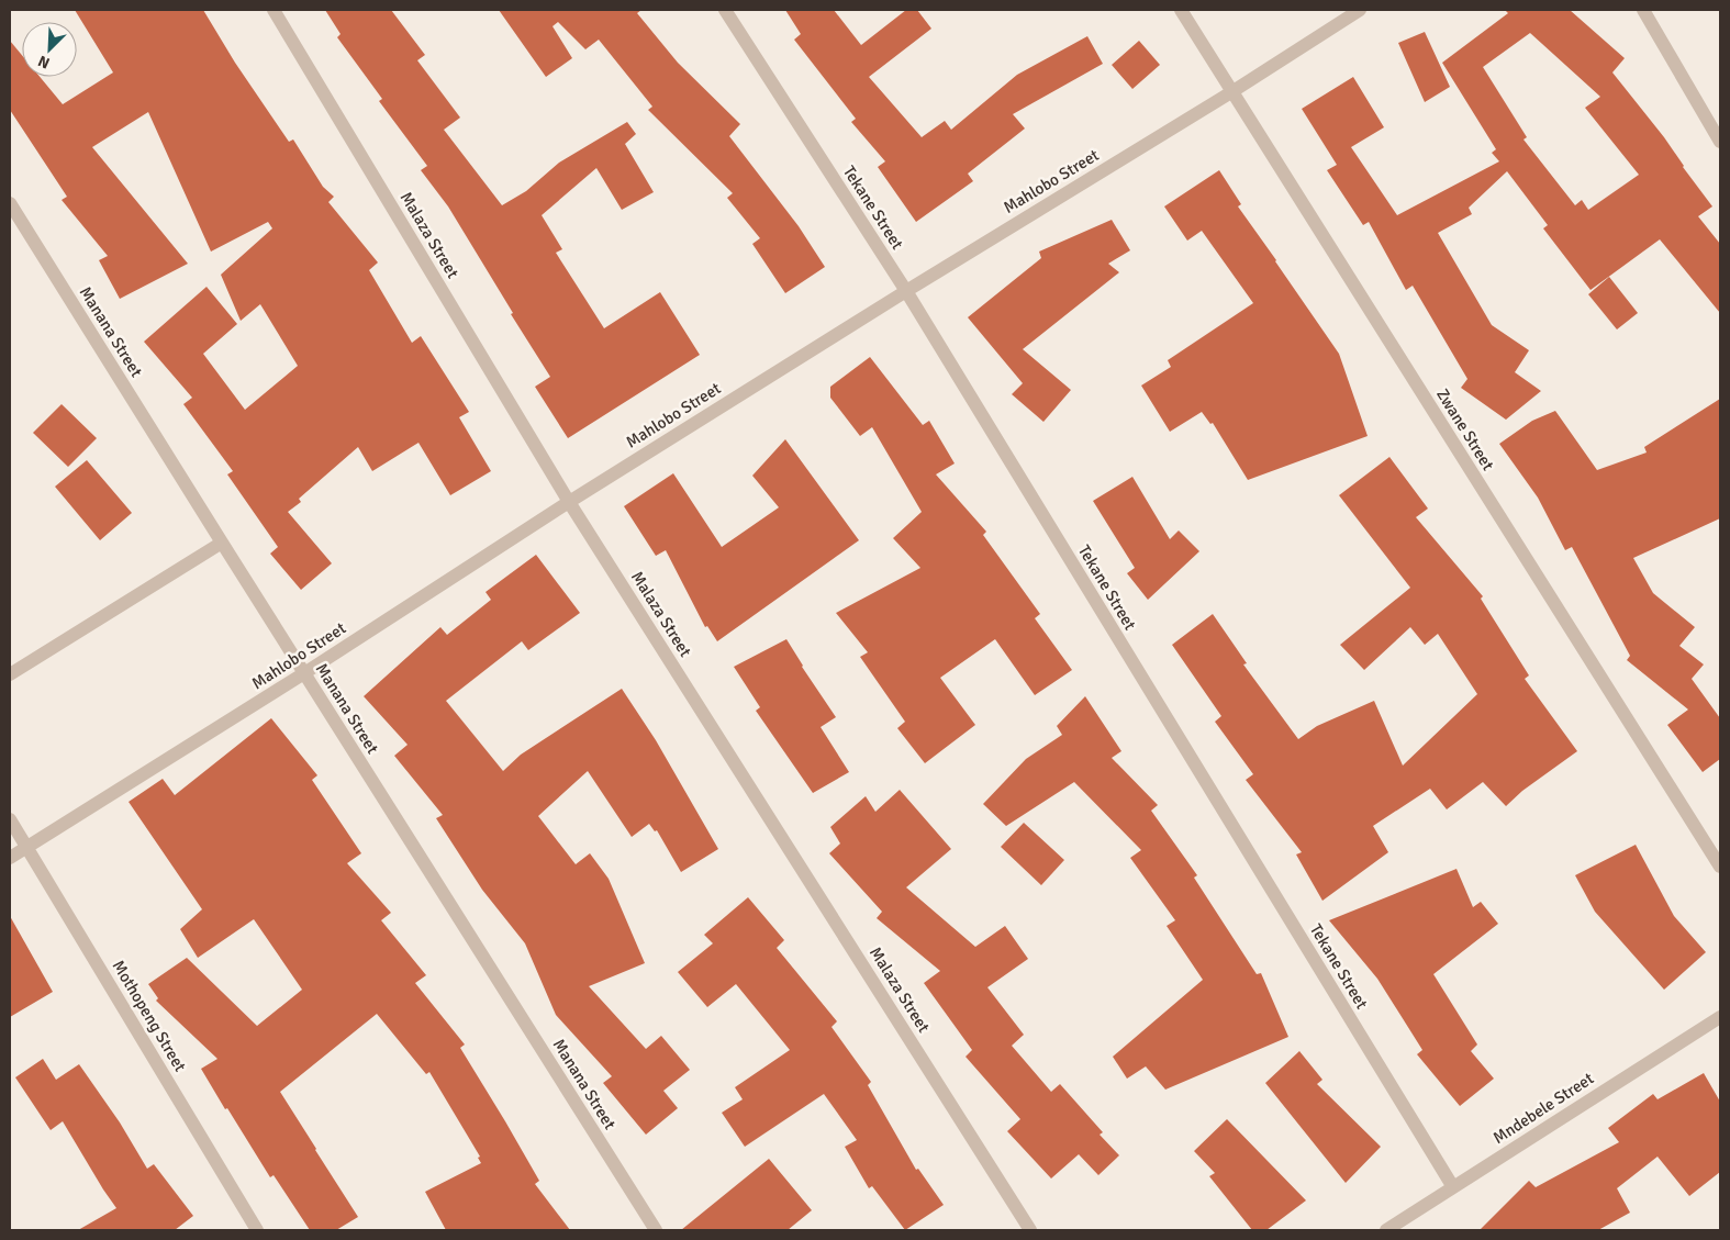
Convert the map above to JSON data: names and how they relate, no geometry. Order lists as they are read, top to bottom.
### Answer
{
  "streets": {
    "street": [
      "Mahlobo Street",
      "Tekane Street",
      "Malaza Street",
      "Manana Street",
      "Zwane Street",
      "Mothopeng Street",
      "Mndebele Street"
    ]
  },
  "crossings": [
    ["Mahlobo Street", "Tekane Street"],
    ["Mahlobo Street", "Malaza Street"],
    ["Mahlobo Street", "Manana Street"],
    ["Mahlobo Street", "Zwane Street"],
    ["Mahlobo Street", "Mothopeng Street"],
    ["Tekane Street", "Mndebele Street"]
  ],
  "north": "bottom left"
}
